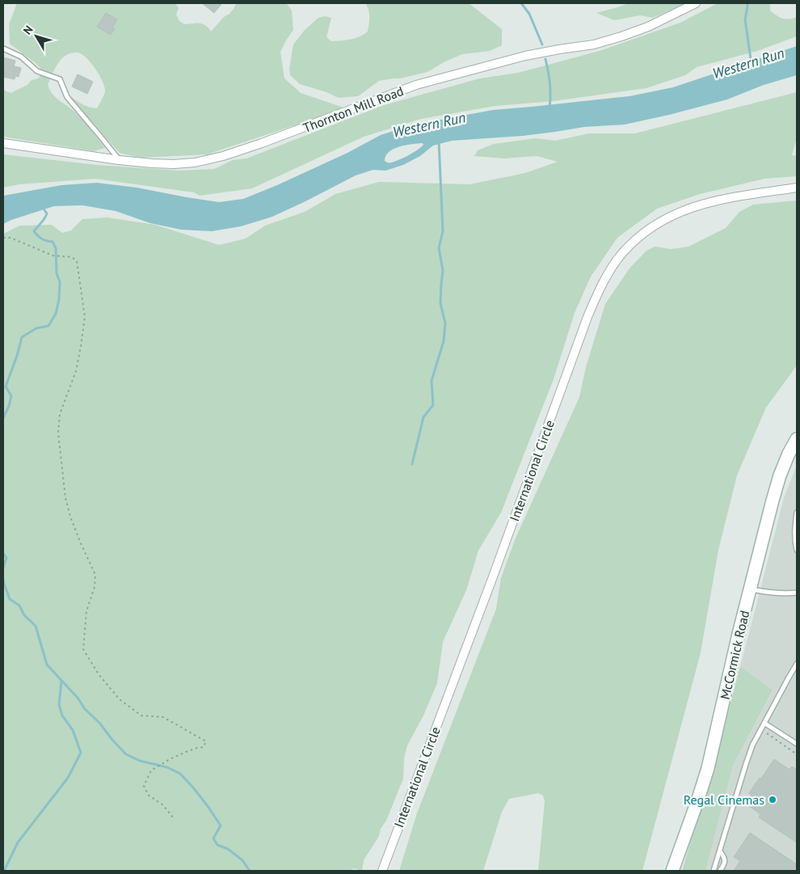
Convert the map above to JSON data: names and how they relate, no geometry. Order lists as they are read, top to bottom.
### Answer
{
  "streets": {
    "main road": ["McCormick Road"],
    "street": ["Thornton Mill Road", "International Circle"]
  },
  "water": ["Western Run"],
  "places": ["Regal Cinemas"],
  "north": "top left"
}
